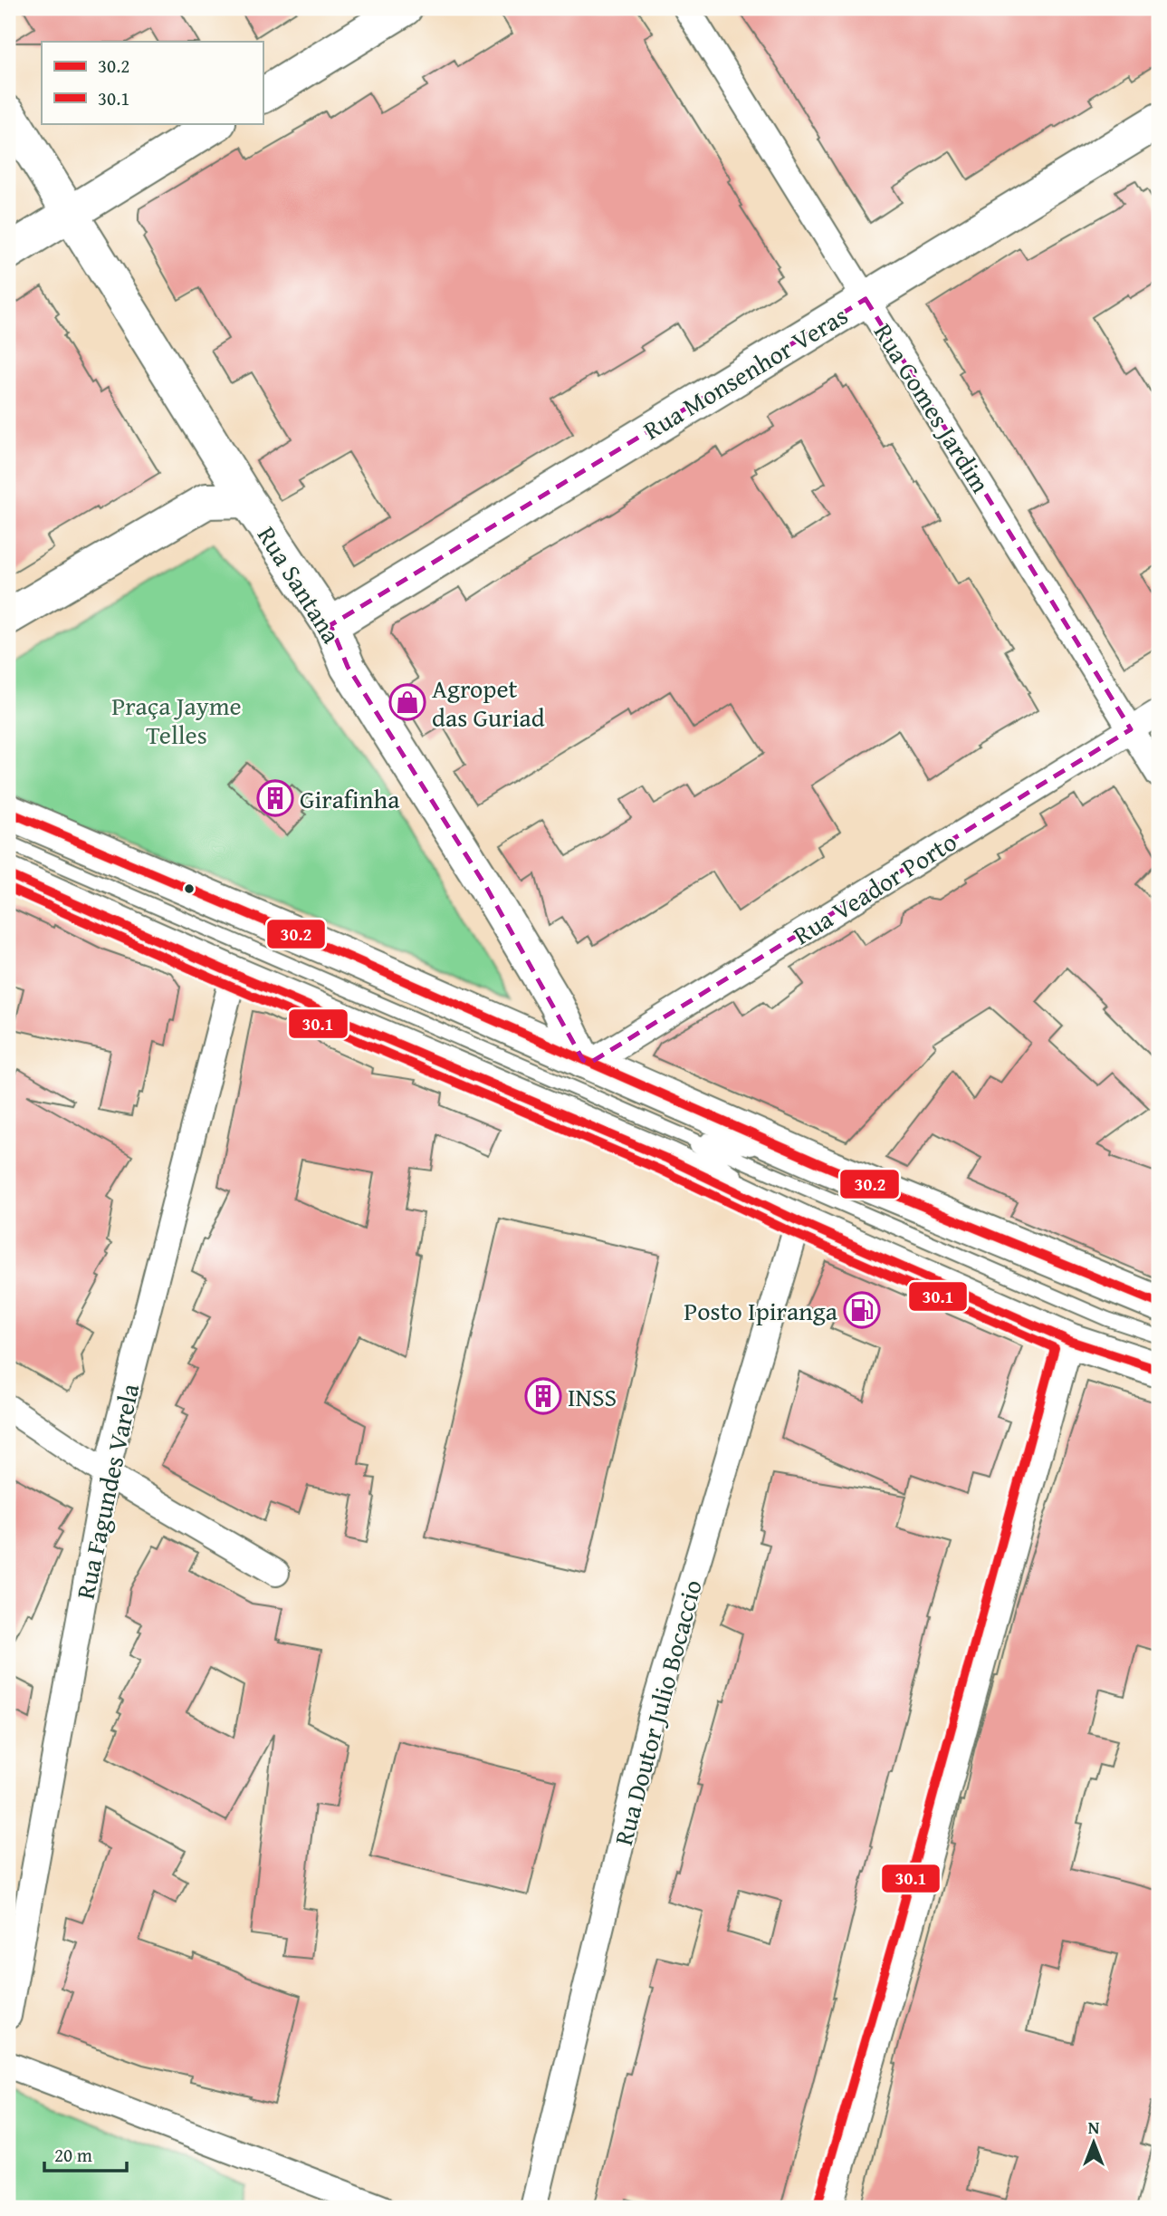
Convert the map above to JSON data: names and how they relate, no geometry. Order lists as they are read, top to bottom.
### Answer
{
  "streets": {
    "street": [
      "Rua Monsenhor Veras",
      "Rua Gomes Jardim",
      "Rua Santana",
      "Rua Veador Porto",
      "Rua Fagundes Varela",
      "Rua Doutor Julio Bocaccio"
    ]
  },
  "crossings": [
    ["Rua Monsenhor Veras", "Rua Gomes Jardim"],
    ["Rua Monsenhor Veras", "Rua Santana"],
    ["Rua Gomes Jardim", "Rua Veador Porto"],
    ["Rua Santana", "Rua Veador Porto"]
  ],
  "parks": ["Praça Jayme Telles"],
  "places": {
    "shop": ["Agropet das Guriad"],
    "building": ["Girafinha", "INSS"],
    "fuel station": ["Posto Ipiranga"]
  },
  "lines": ["transit line 30.2", "transit line 30.1"],
  "legend": ["30.2", "30.1"],
  "scale_bar": "20 m",
  "north": "top"
}
